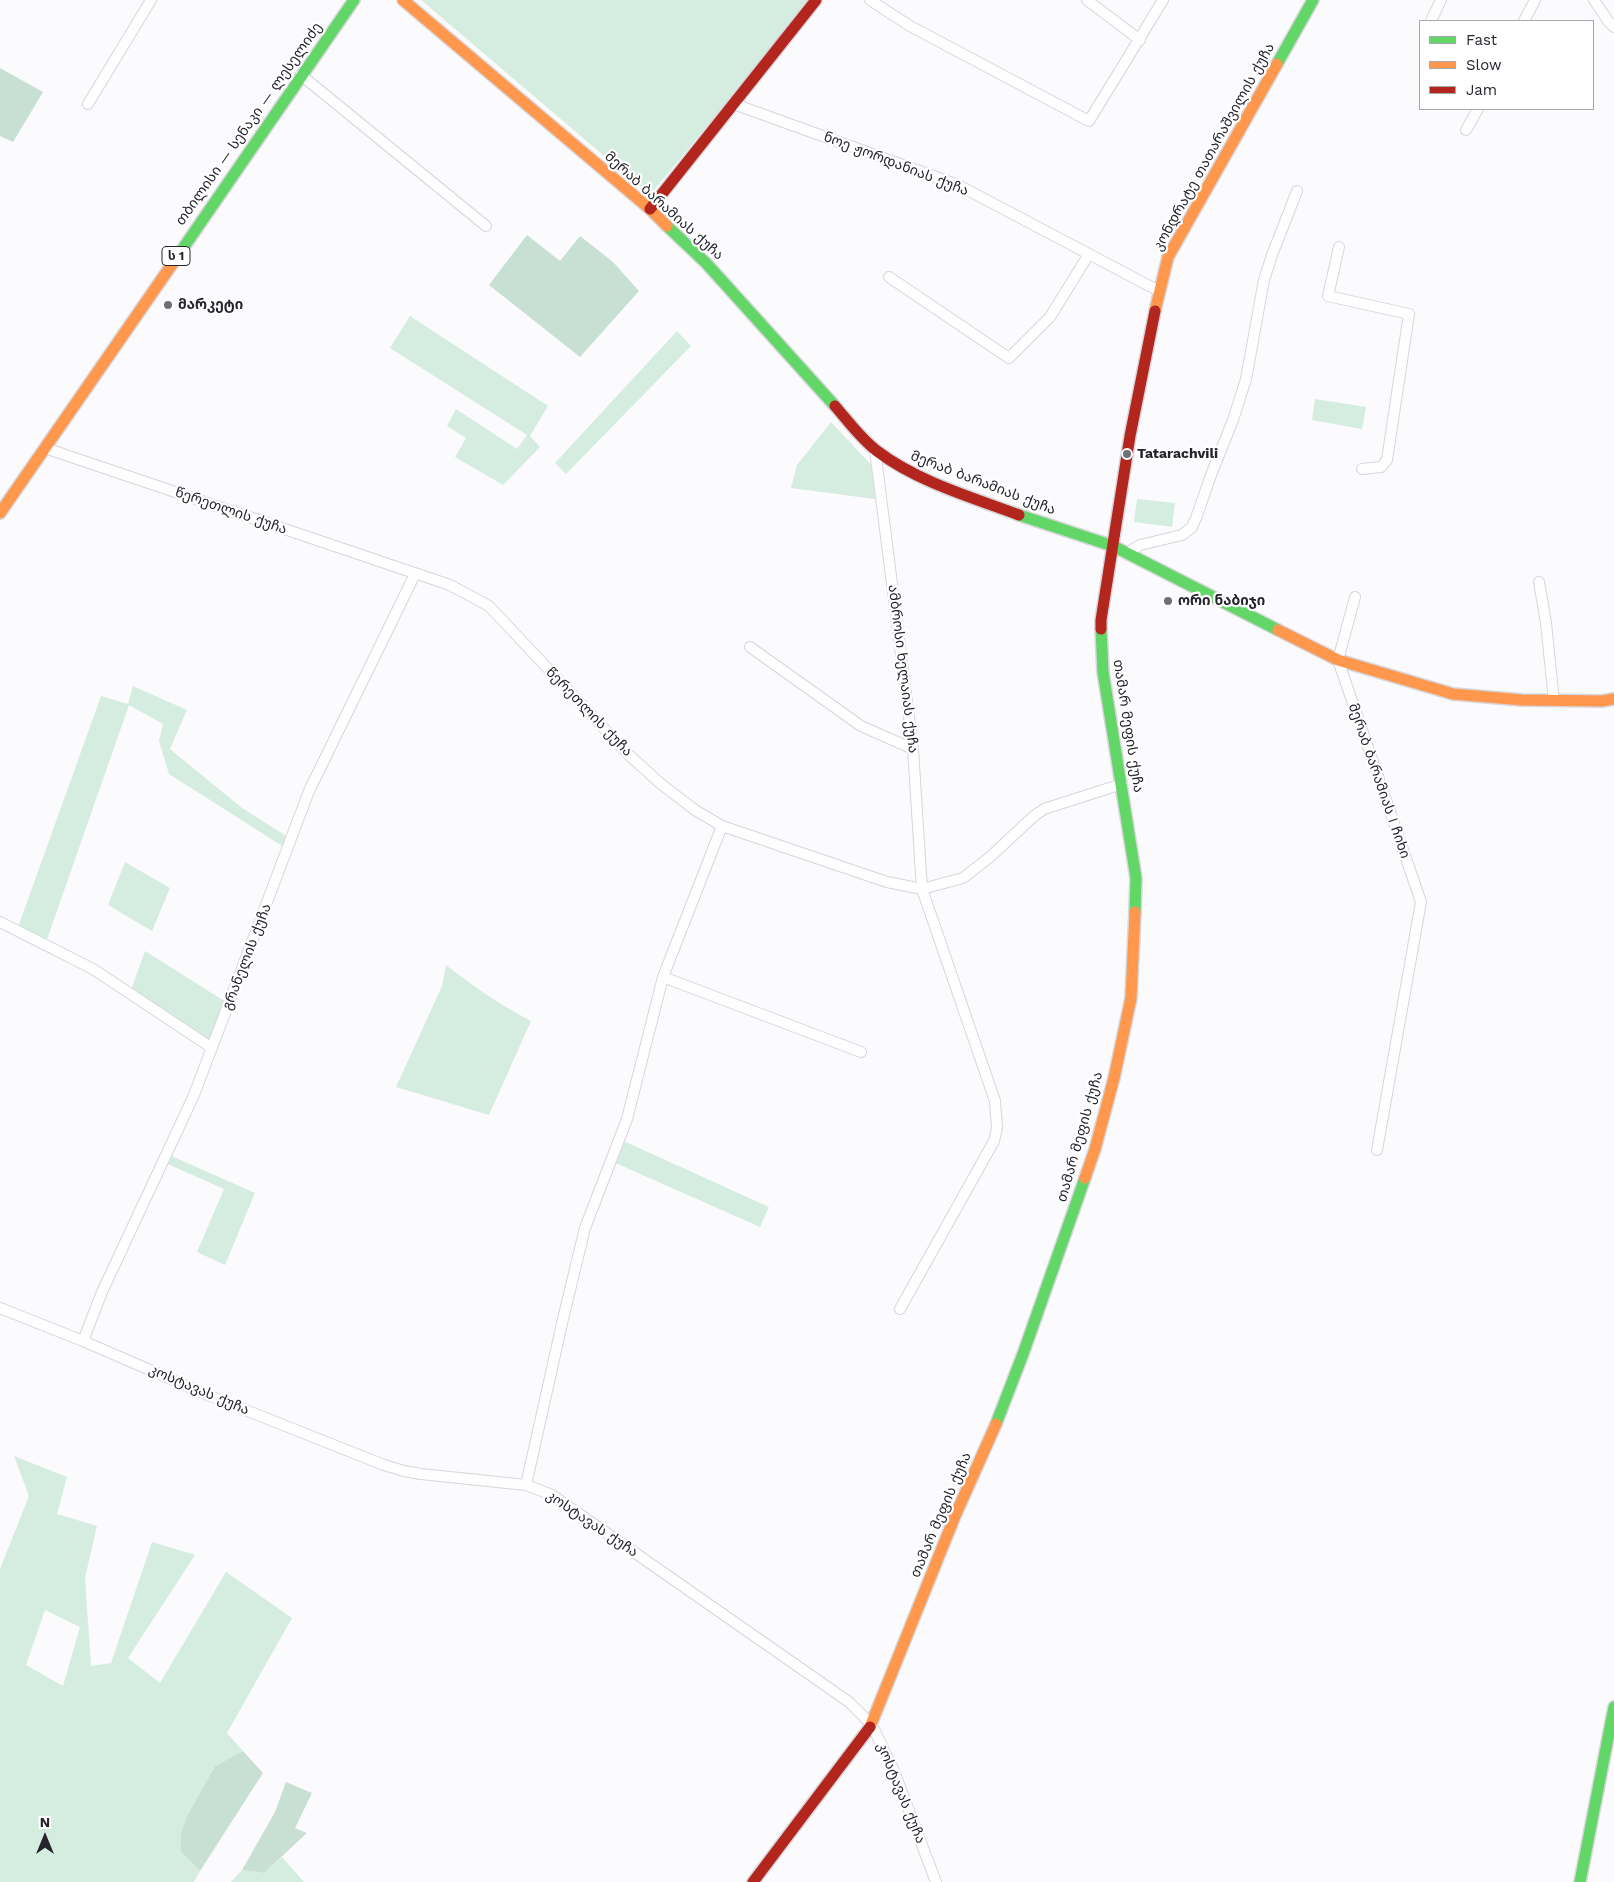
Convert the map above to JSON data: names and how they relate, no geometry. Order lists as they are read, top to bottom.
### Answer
{
  "streets": {
    "main road": [
      "თბილისი — სენაკი — ლესელიძე",
      "კონდრატე თათარაშვილის ქუჩა",
      "მერაბ ბარამიას ქუჩა",
      "ს 1",
      "თამარ მეფის ქუჩა"
    ],
    "street": [
      "ნოე ჟორდანიას ქუჩა",
      "წერეთლის ქუჩა",
      "ამბროსი ხელაიას ქუჩა",
      "მერაბ ბარამიას I ჩიხი",
      "გრანელის ქუჩა",
      "კოსტავას ქუჩა"
    ]
  },
  "crossings": [
    ["თბილისი — სენაკი — ლესელიძე", "წერეთლის ქუჩა"],
    ["კონდრატე თათარაშვილის ქუჩა", "ნოე ჟორდანიას ქუჩა"],
    ["კონდრატე თათარაშვილის ქუჩა", "მერაბ ბარამიას ქუჩა"],
    ["კონდრატე თათარაშვილის ქუჩა", "თამარ მეფის ქუჩა"],
    ["მერაბ ბარამიას ქუჩა", "ამბროსი ხელაიას ქუჩა"],
    ["მერაბ ბარამიას ქუჩა", "თამარ მეფის ქუჩა"],
    ["მერაბ ბარამიას ქუჩა", "მერაბ ბარამიას I ჩიხი"],
    ["წერეთლის ქუჩა", "ამბროსი ხელაიას ქუჩა"],
    ["წერეთლის ქუჩა", "თამარ მეფის ქუჩა"],
    ["წერეთლის ქუჩა", "გრანელის ქუჩა"],
    ["თამარ მეფის ქუჩა", "კოსტავას ქუჩა"],
    ["გრანელის ქუჩა", "კოსტავას ქუჩა"]
  ],
  "places": ["მარკეტი", "Tatarachvili", "ორი ნაბიჯი"],
  "legend": ["Fast", "Slow", "Jam"],
  "north": "top"
}
